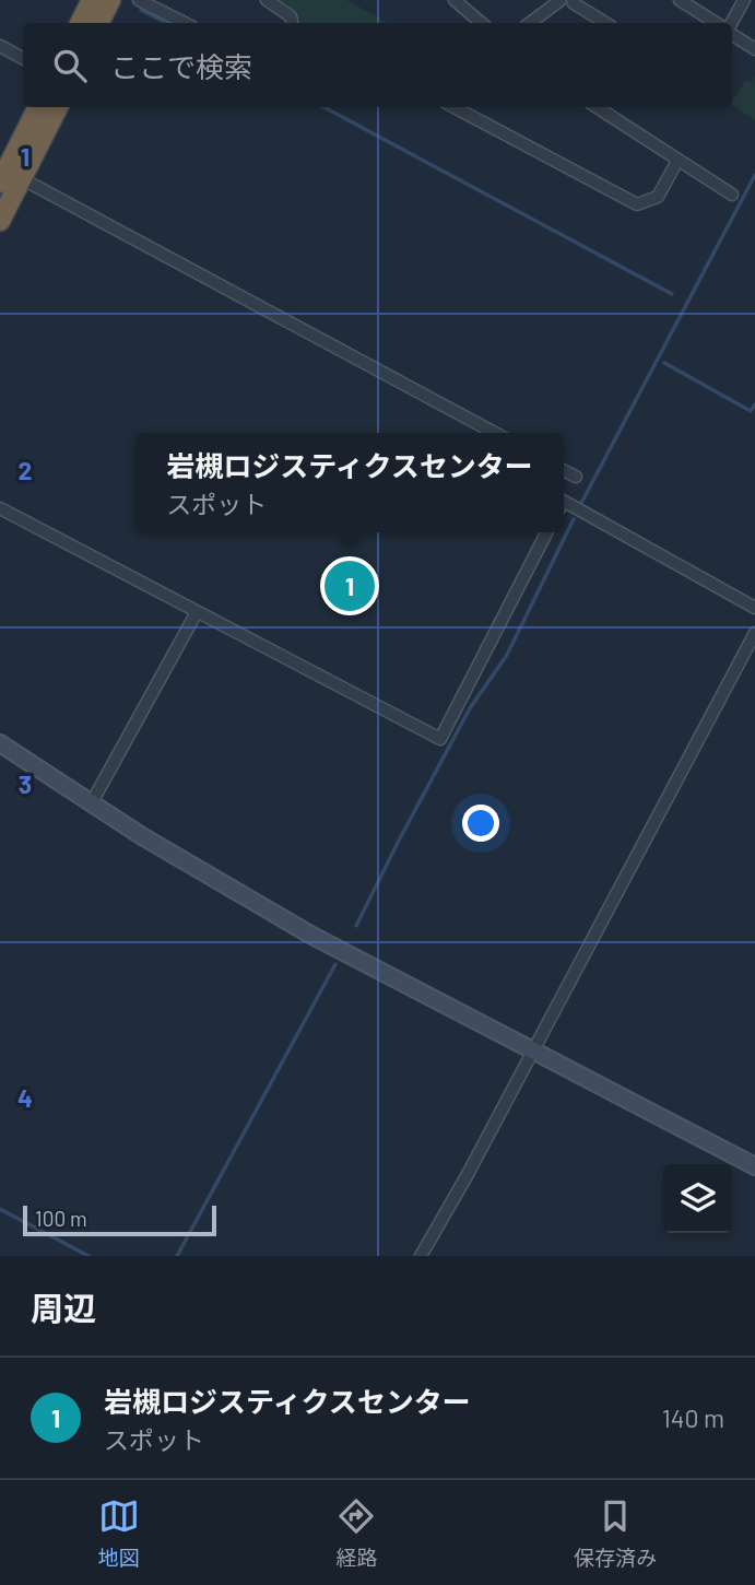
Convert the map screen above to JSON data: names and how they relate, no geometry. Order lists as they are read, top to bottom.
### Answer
{
  "scale_bar": "100 m",
  "page": {
    "search": "ここで検索",
    "popup": ["岩槻ロジスティクスセンター", "スポット"],
    "pins": "1",
    "scale": "100 m",
    "heading": "周辺",
    "list": [
      {
        "mark": "1",
        "name": "岩槻ロジスティクスセンター",
        "note": "スポット",
        "value": "140 m"
      }
    ],
    "nav": ["地図", "経路", "保存済み"]
  },
  "grid": {
    "rows": [
      "1",
      "2",
      "3",
      "4"
    ]
  }
}
